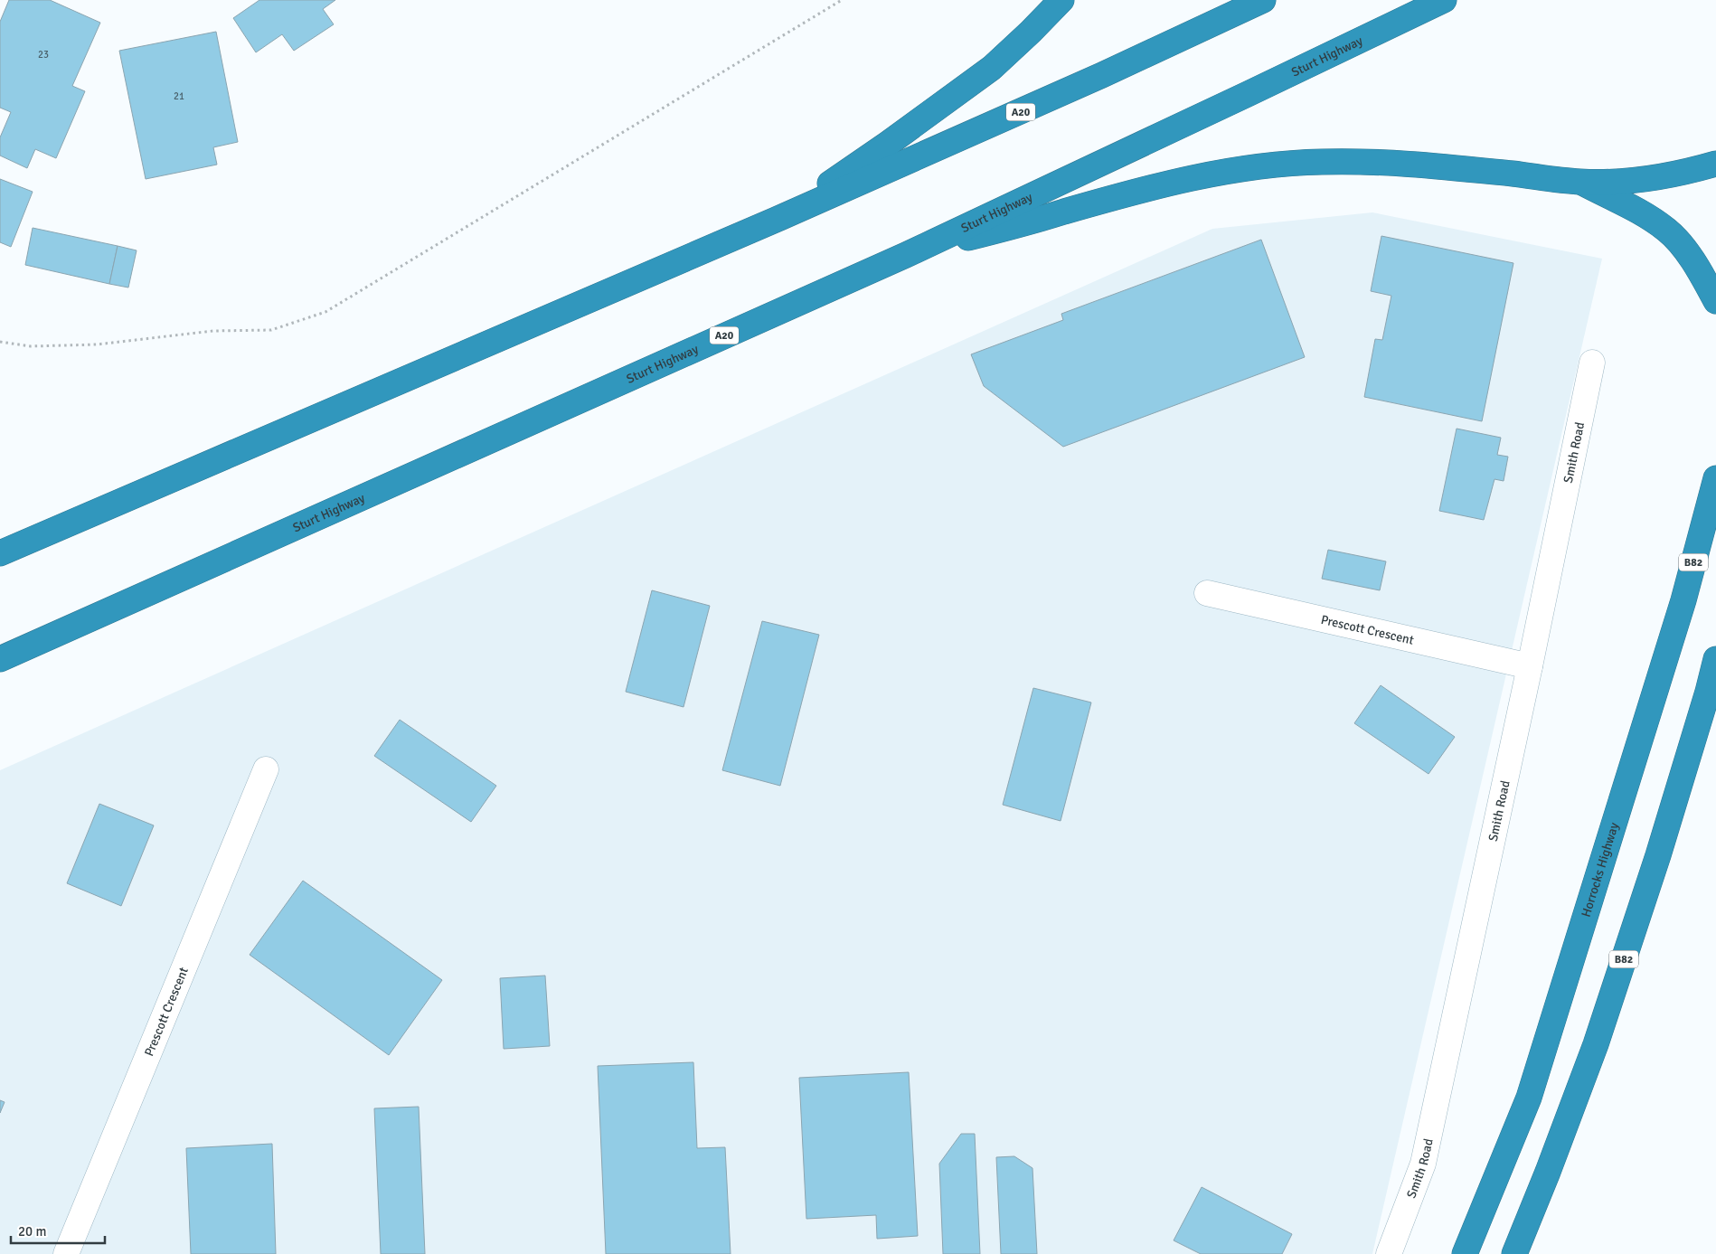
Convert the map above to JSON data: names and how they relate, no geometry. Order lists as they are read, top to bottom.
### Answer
{
  "streets": {
    "highway": [
      "Sturt Highway",
      "A20",
      "B82",
      "Horrocks Highway"
    ],
    "street": ["Smith Road", "Prescott Crescent"]
  },
  "crossings": [
    ["Smith Road", "Prescott Crescent"]
  ],
  "house_numbers": ["23", "21"],
  "scale_bar": "20 m"
}
